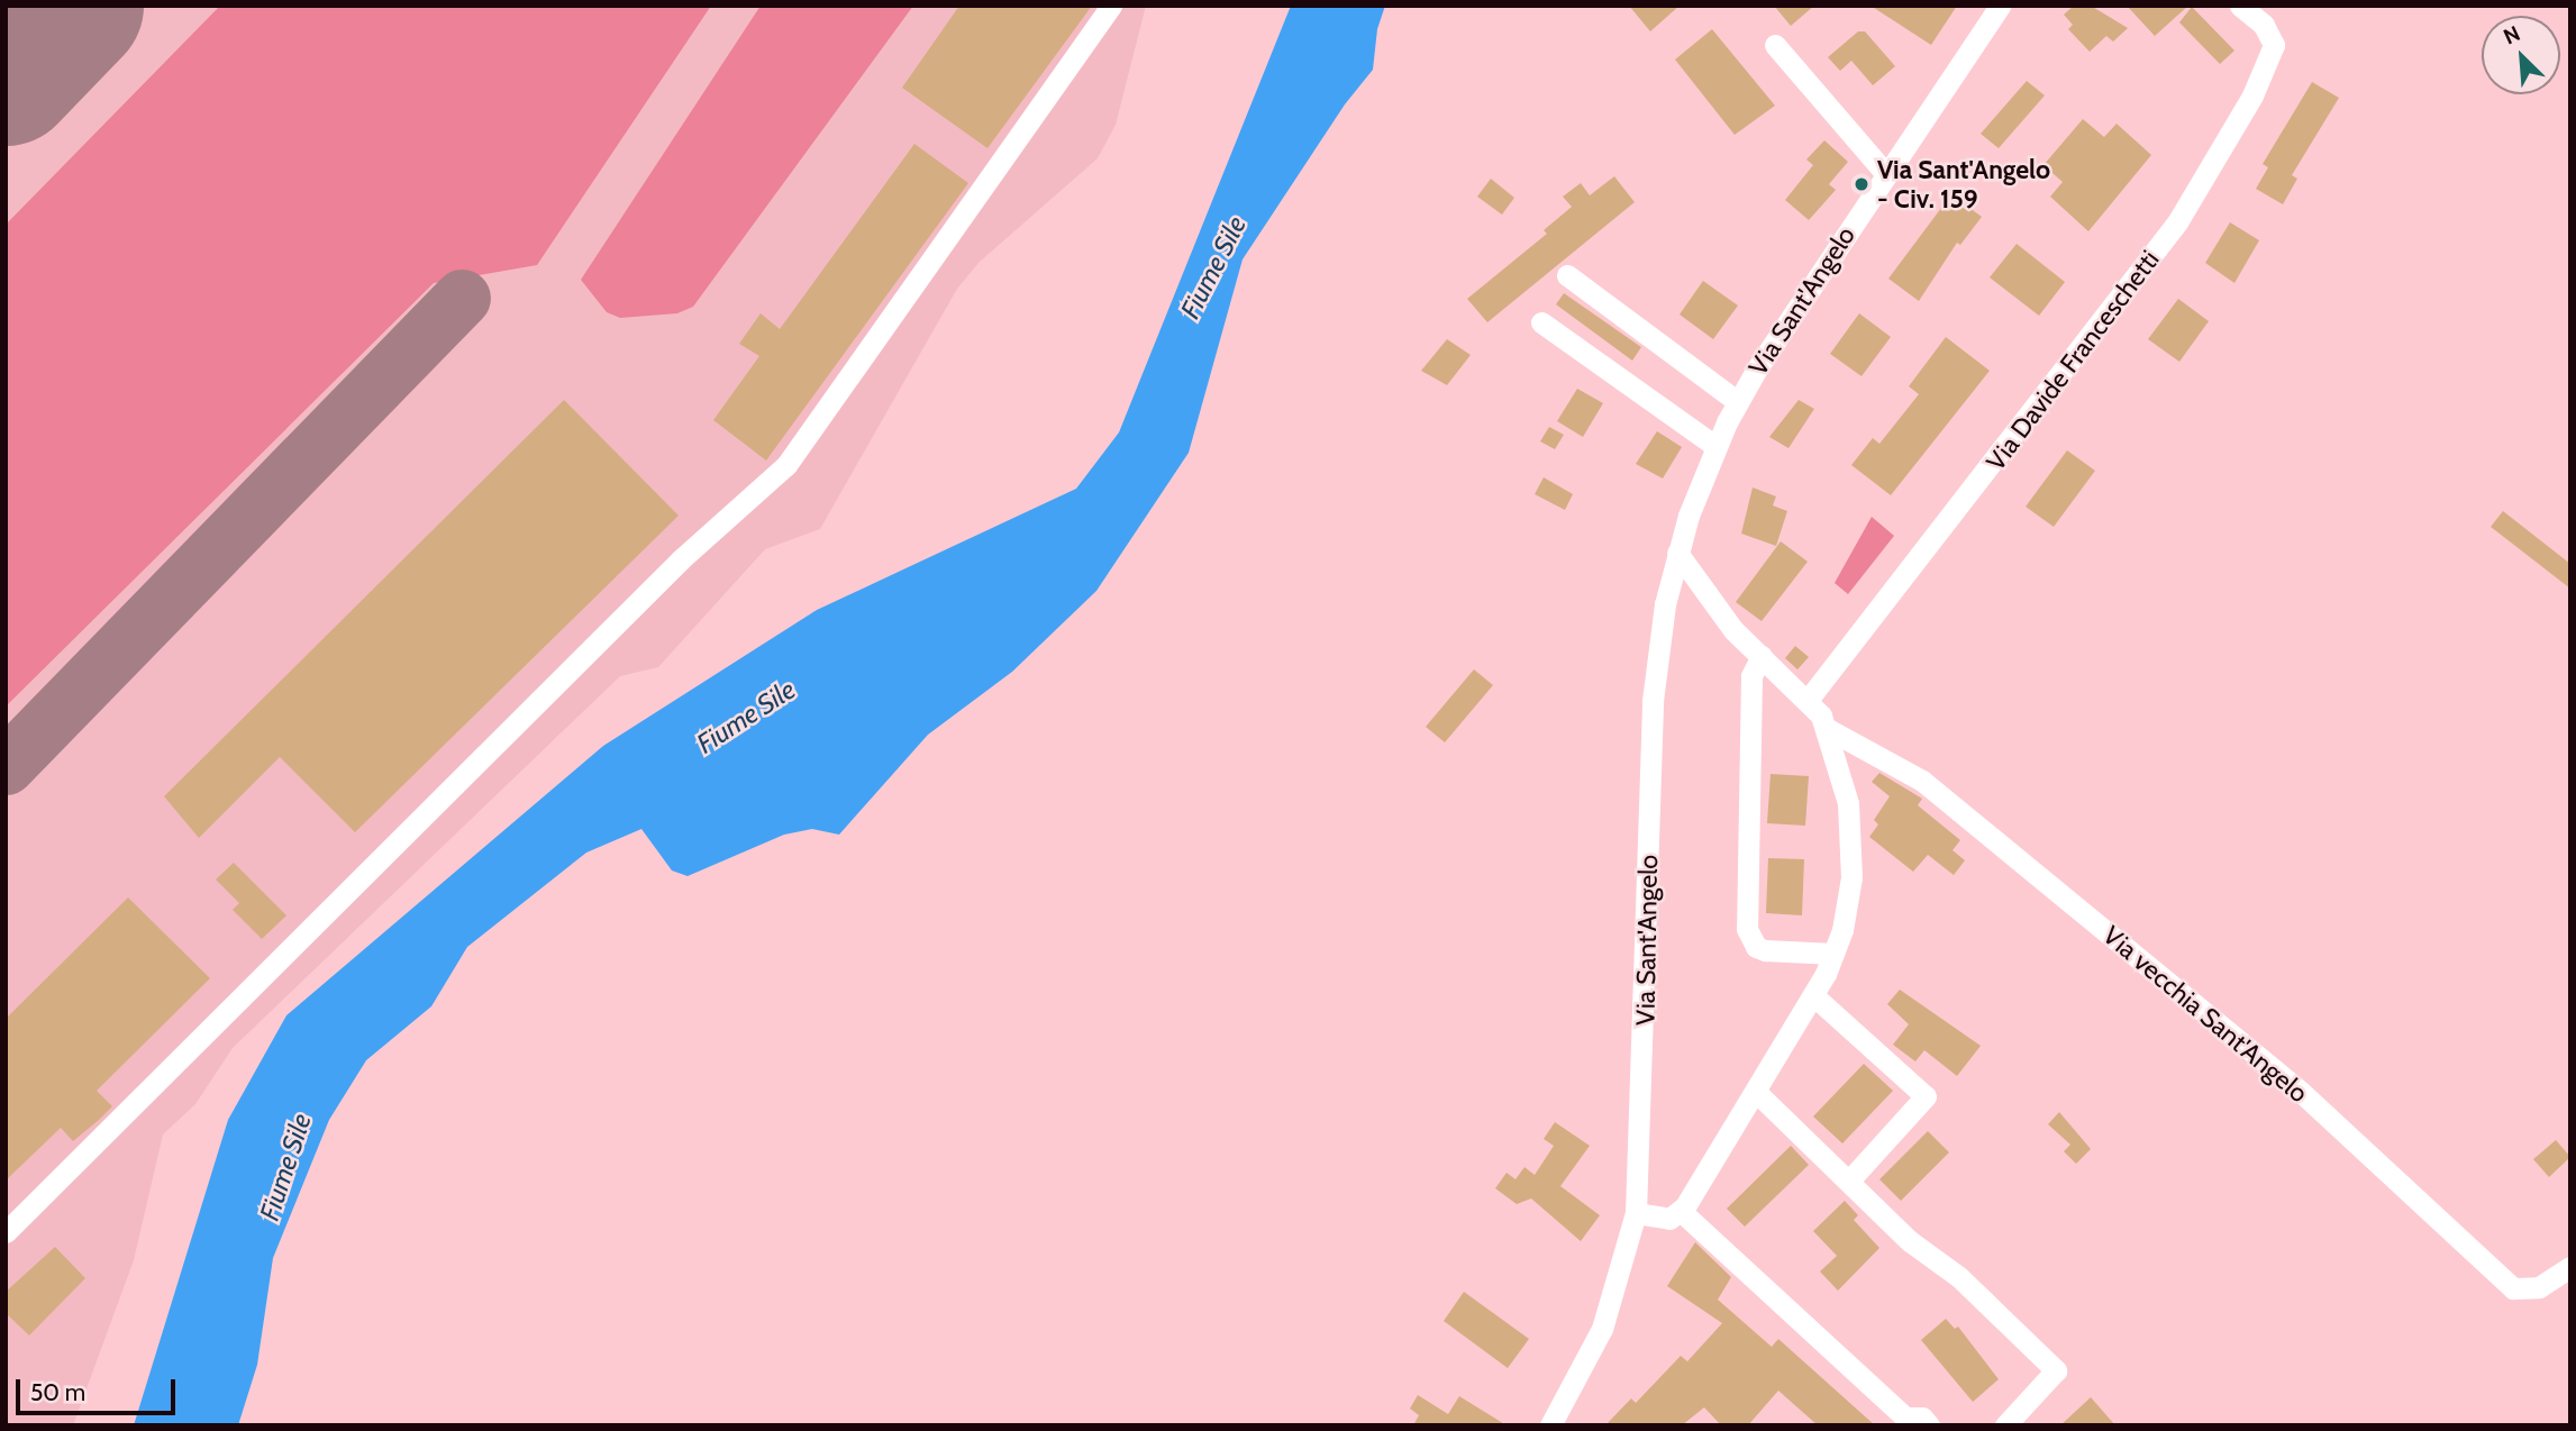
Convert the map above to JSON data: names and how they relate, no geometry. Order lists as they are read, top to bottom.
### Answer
{
  "streets": {
    "street": ["Via Sant'Angelo", "Via Davide Franceschetti", "Via vecchia Sant'Angelo"]
  },
  "water": ["Fiume Sile"],
  "places": ["Via Sant'Angelo - Civ. 159"],
  "scale_bar": "50 m",
  "north": "top left"
}
